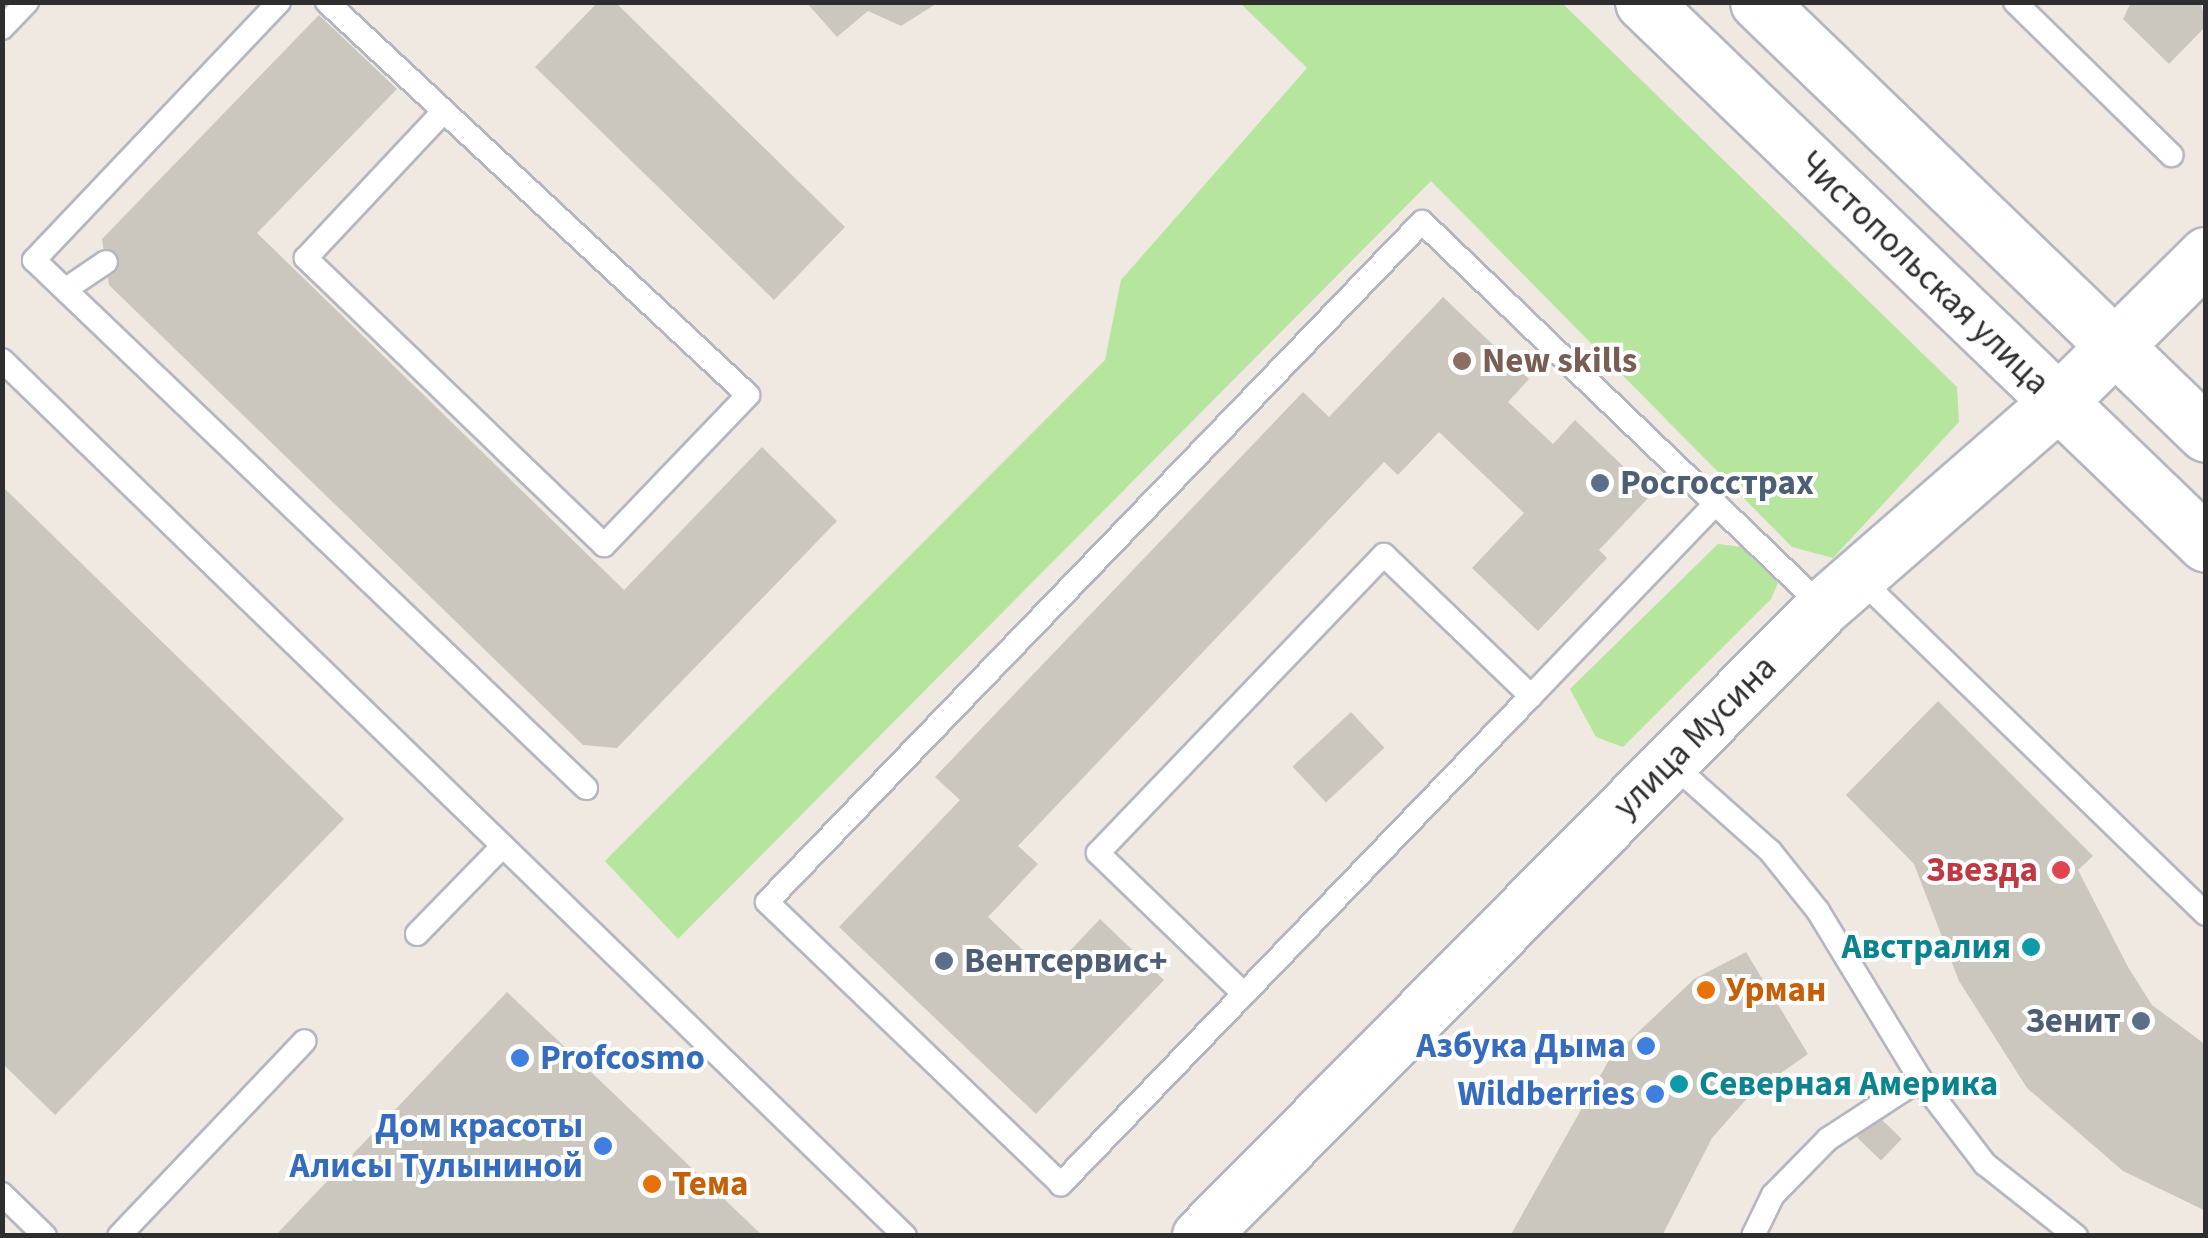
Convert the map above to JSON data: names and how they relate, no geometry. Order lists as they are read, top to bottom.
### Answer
{
  "streets": {
    "main road": ["Чистопольская улица", "улица Мусина"]
  },
  "crossings": [
    ["Чистопольская улица", "улица Мусина"]
  ],
  "places": [
    "New skills",
    "Росгосстрах",
    "Звезда",
    "Австралия",
    "Вентсервис+",
    "Урман",
    "Зенит",
    "Азбука Дыма",
    "Profcosmo",
    "Северная Америка",
    "Wildberries",
    "Дом красоты Алисы Тулыниной",
    "Тема"
  ]
}
